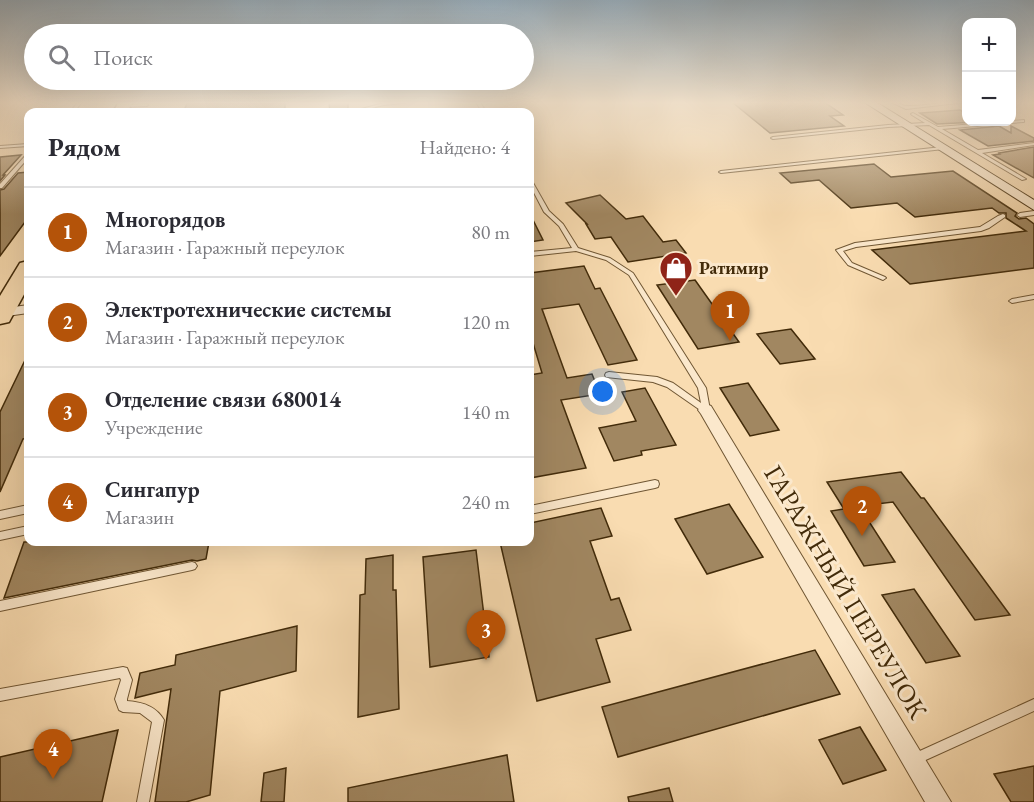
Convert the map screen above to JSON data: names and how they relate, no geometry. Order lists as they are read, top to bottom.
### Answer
{
  "streets": {
    "street": ["ГАРАЖНЫЙ ПЕРЕУЛОК"]
  },
  "places": {
    "shop": ["Ратимир"]
  },
  "page": {
    "map_buttons": ["+", "−"],
    "search": "Поиск",
    "heading": ["Рядом", "Найдено: 4"],
    "list": [
      {
        "mark": "1",
        "name": "Многорядов",
        "note": "Магазин · Гаражный переулок",
        "value": "80 m"
      },
      {
        "mark": "2",
        "name": "Электротехнические системы",
        "note": "Магазин · Гаражный переулок",
        "value": "120 m"
      },
      {
        "mark": "3",
        "name": "Отделение связи 680014",
        "note": "Учреждение",
        "value": "140 m"
      },
      {
        "mark": "4",
        "name": "Сингапур",
        "note": "Магазин",
        "value": "240 m"
      }
    ],
    "pins": [
      "1",
      "2",
      "3",
      "4"
    ]
  }
}
